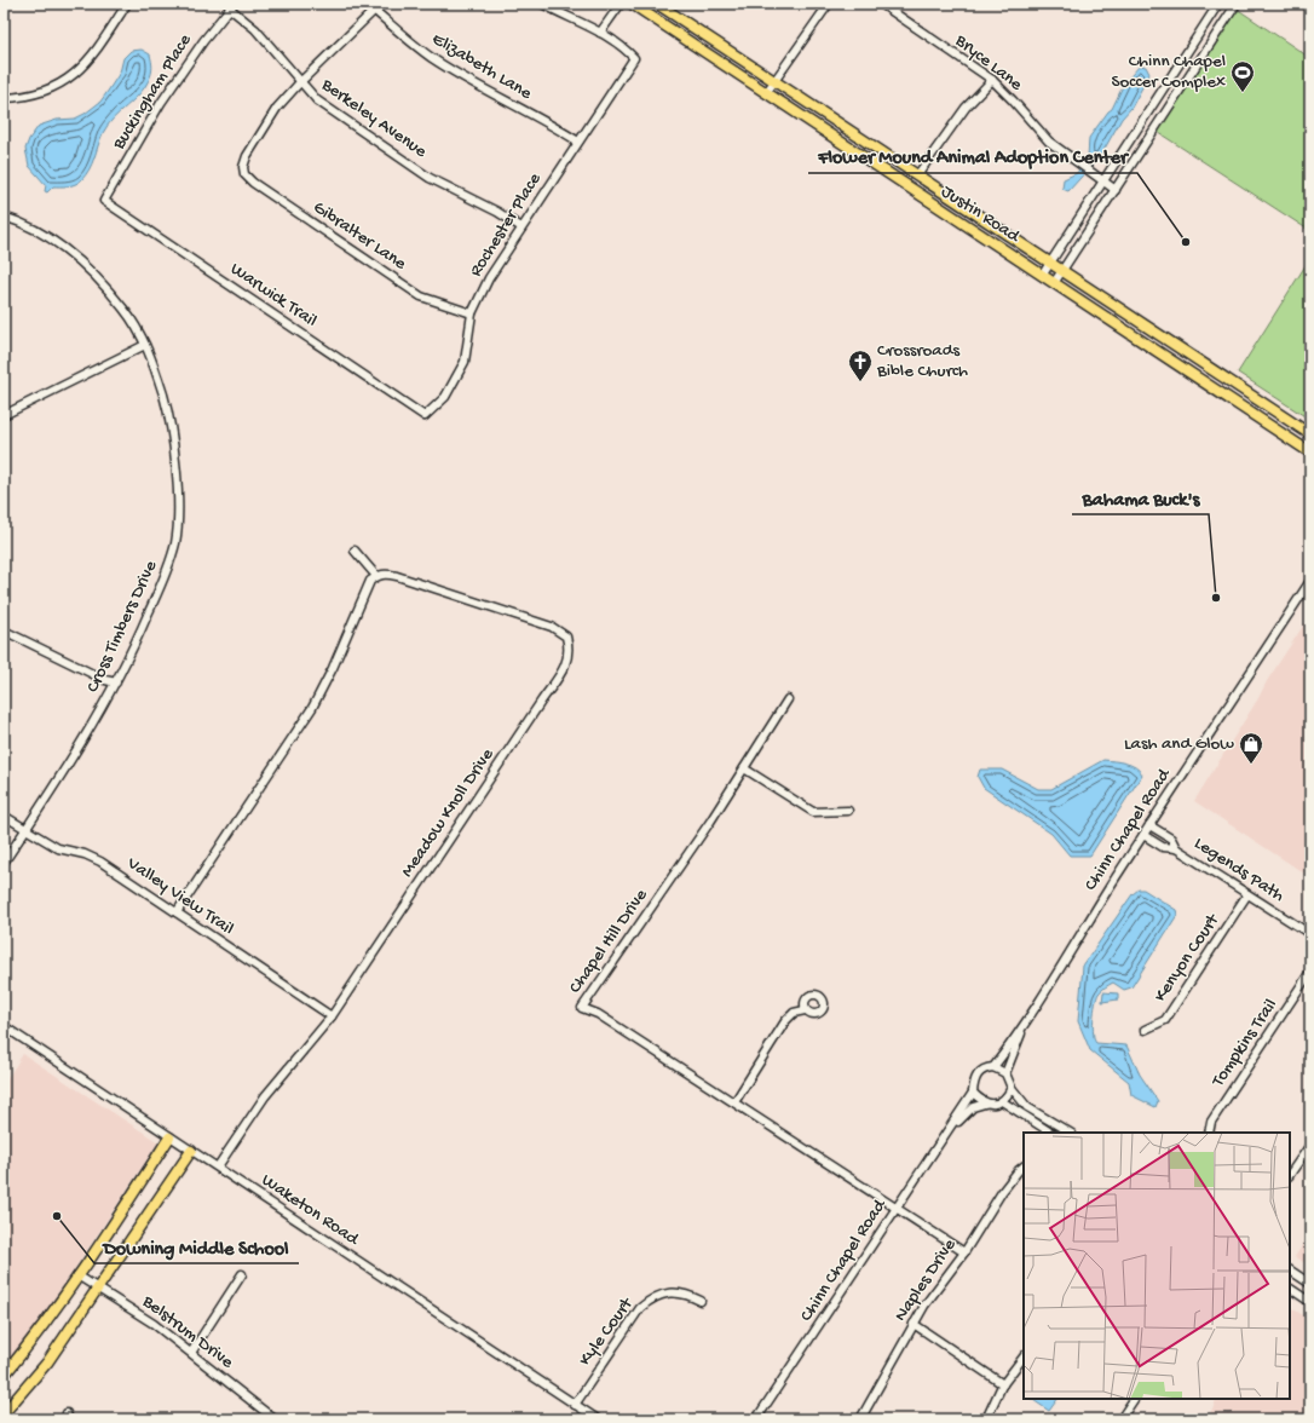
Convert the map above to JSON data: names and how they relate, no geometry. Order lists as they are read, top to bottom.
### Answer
{
  "streets": {
    "main road": ["Justin Road"],
    "street": [
      "Bryce Lane",
      "Elizabeth Lane",
      "Buckingham Place",
      "Berkeley Avenue",
      "Rochester Place",
      "Gibralter Lane",
      "Warwick Trail",
      "Cross Timbers Drive",
      "Meadow Knoll Drive",
      "Chinn Chapel Road",
      "Legends Path",
      "Valley View Trail",
      "Chapel Hill Drive",
      "Kenyon Court",
      "Tompkins Trail",
      "Waketon Road",
      "Naples Drive",
      "Belstrum Drive",
      "Kyle Court"
    ]
  },
  "crossings": [
    ["Elizabeth Lane", "Rochester Place"],
    ["Buckingham Place", "Berkeley Avenue"],
    ["Buckingham Place", "Warwick Trail"],
    ["Berkeley Avenue", "Rochester Place"],
    ["Berkeley Avenue", "Gibralter Lane"],
    ["Rochester Place", "Gibralter Lane"],
    ["Rochester Place", "Warwick Trail"],
    ["Cross Timbers Drive", "Valley View Trail"],
    ["Meadow Knoll Drive", "Valley View Trail"],
    ["Meadow Knoll Drive", "Waketon Road"],
    ["Chinn Chapel Road", "Legends Path"],
    ["Chinn Chapel Road", "Chapel Hill Drive"],
    ["Legends Path", "Kenyon Court"],
    ["Chapel Hill Drive", "Naples Drive"],
    ["Waketon Road", "Kyle Court"]
  ],
  "places": {
    "sports": ["Chinn Chapel Soccer Complex"],
    "other": ["Flower Mound Animal Adoption Center", "Bahama Buck's", "Downing Middle School"],
    "church": ["Crossroads Bible Church"],
    "shop": ["Lash and Glow"]
  }
}
